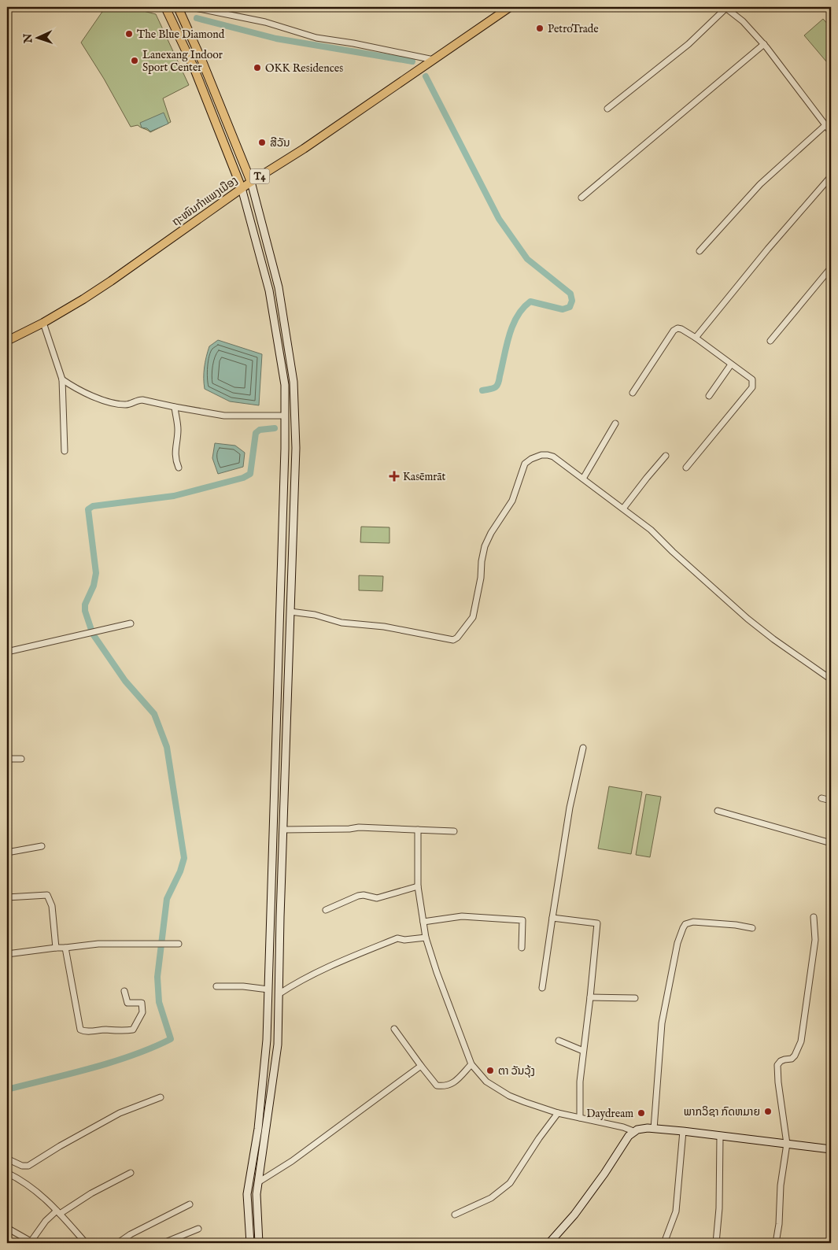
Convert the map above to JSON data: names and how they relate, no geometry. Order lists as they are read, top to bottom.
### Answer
{
  "streets": {
    "main road": ["T4", "ຖະໜົນກຳແພງເມືອງ"]
  },
  "places": {
    "other": [
      "PetroTrade",
      "The Blue Diamond",
      "Lanexang Indoor Sport Center",
      "OKK Residences",
      "ສີວັນ",
      "ຕາ ວັນວຸ້ງ",
      "ພາກວິຊາ ກົດຫມາຍ",
      "Daydream"
    ],
    "health": ["Kasēmrāt"]
  },
  "north": "left"
}
